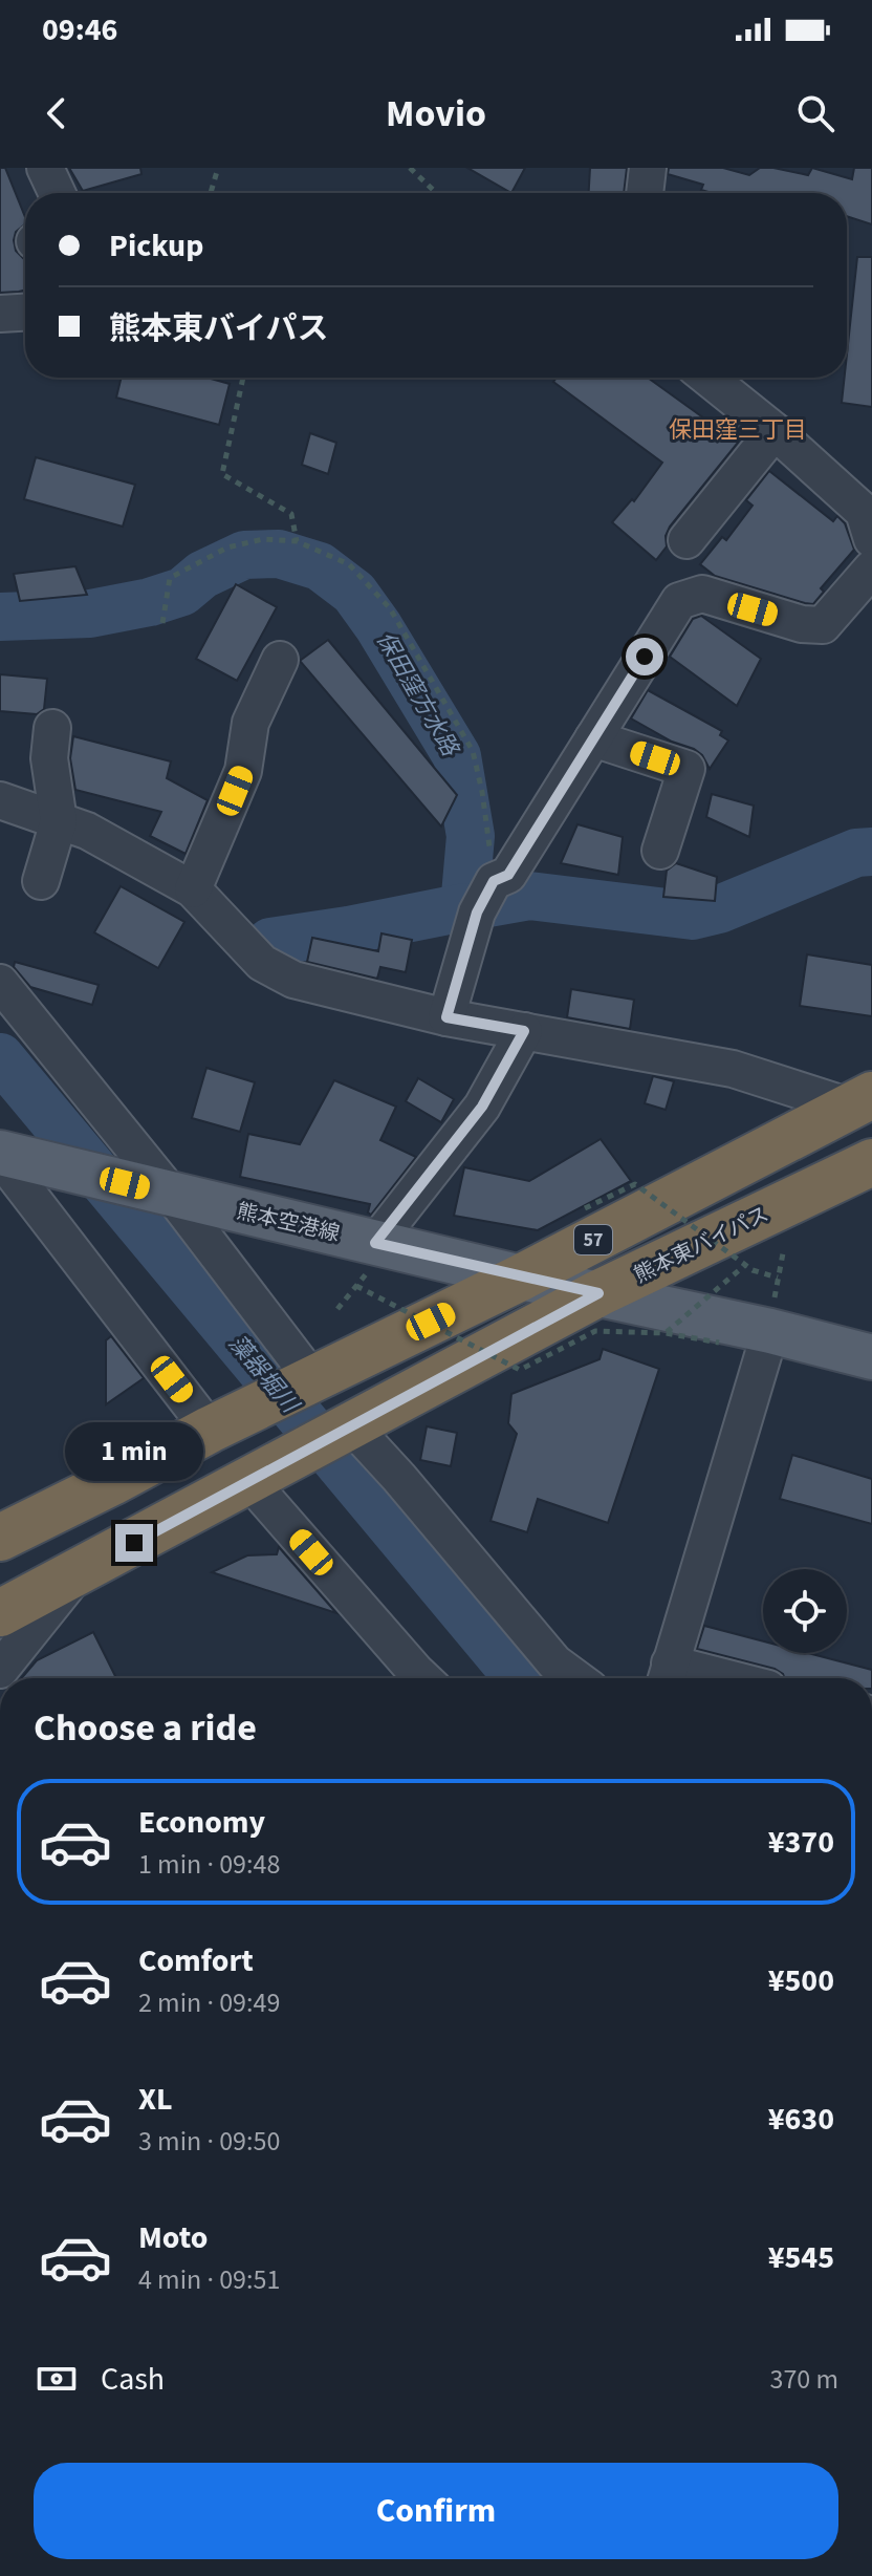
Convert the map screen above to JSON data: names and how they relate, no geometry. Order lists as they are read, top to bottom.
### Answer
{
  "streets": {
    "highway": ["57", "熊本東バイパス"],
    "main road": ["熊本空港線"]
  },
  "crossings": [
    ["熊本空港線", "57"],
    ["熊本空港線", "熊本東バイパス"]
  ],
  "districts": ["保田窪三丁目"],
  "water": ["保田窪方水路", "藻器堀川"],
  "page": {
    "status": "09:46",
    "header": "Movio",
    "banner": ["Pickup", "熊本東バイパス"],
    "bubble": "1 min",
    "heading": "Choose a ride",
    "list": [
      {
        "name": "Economy",
        "note": "1 min · 09:48",
        "value": "¥370"
      },
      {
        "name": "Comfort",
        "note": "2 min · 09:49",
        "value": "¥500"
      },
      {
        "name": "XL",
        "note": "3 min · 09:50",
        "value": "¥630"
      },
      {
        "name": "Moto",
        "note": "4 min · 09:51",
        "value": "¥545"
      }
    ],
    "pay": ["Cash", "370 m"],
    "buttons": "Confirm"
  }
}
